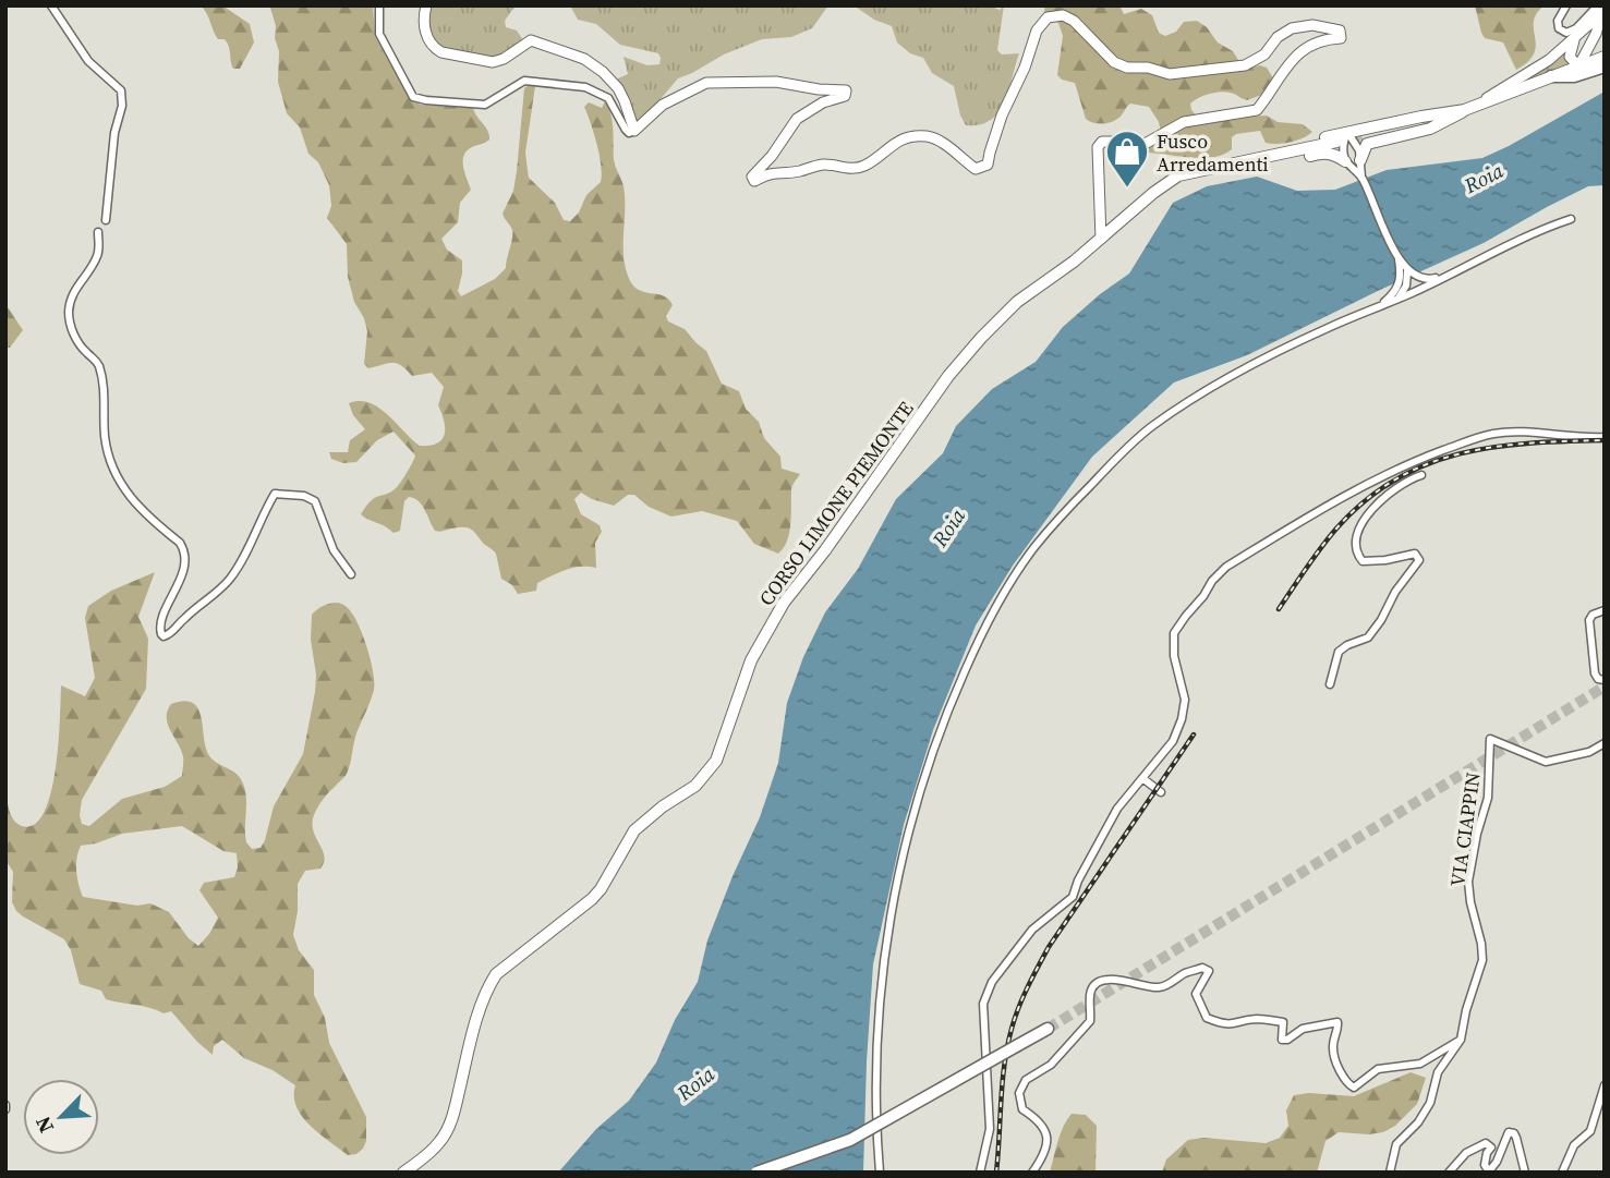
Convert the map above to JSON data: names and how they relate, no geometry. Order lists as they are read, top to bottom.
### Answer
{
  "streets": {
    "main road": ["CORSO LIMONE PIEMONTE"],
    "street": ["VIA CIAPPIN"]
  },
  "water": ["Roia"],
  "places": {
    "shop": ["Fusco Arredamenti"]
  },
  "north": "bottom left"
}
